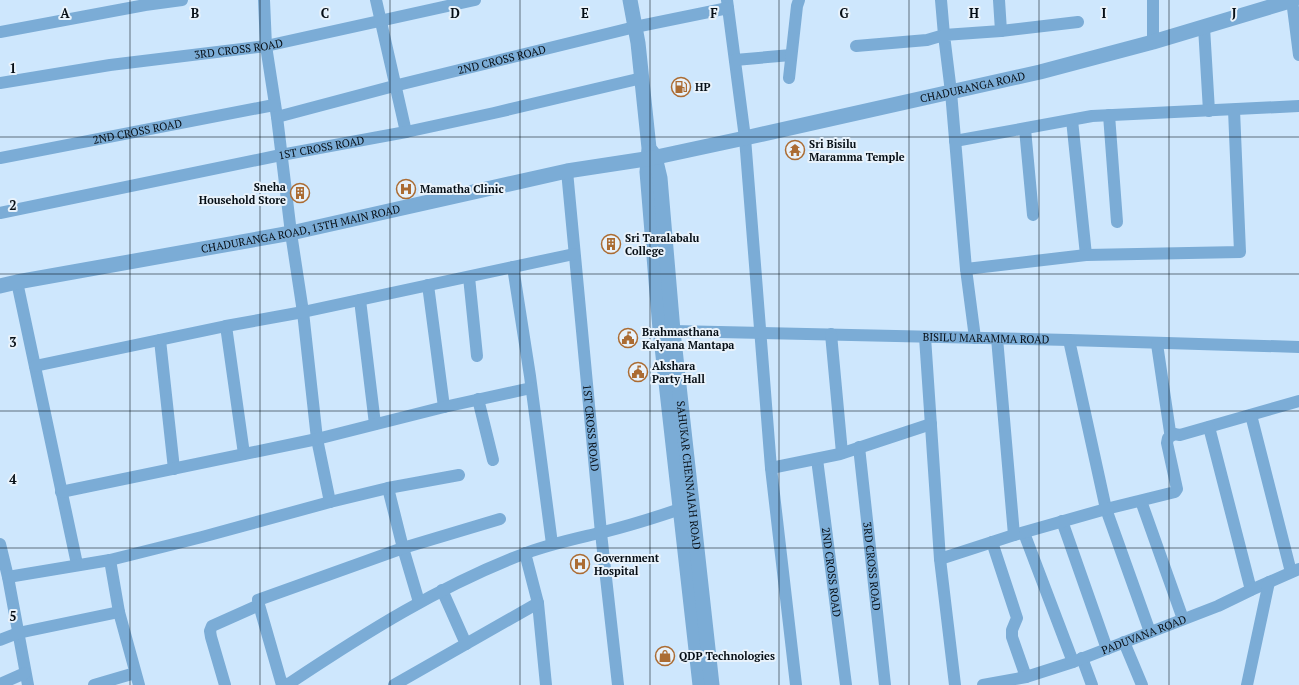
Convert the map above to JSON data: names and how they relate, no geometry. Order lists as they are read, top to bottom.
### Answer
{
  "streets": {
    "street": [
      "3RD CROSS ROAD",
      "2ND CROSS ROAD",
      "CHADURANGA ROAD",
      "1ST CROSS ROAD",
      "CHADURANGA ROAD, 13TH MAIN ROAD",
      "BISILU MARAMMA ROAD",
      "SAHUKAR CHENNAIAH ROAD",
      "PADUVANA ROAD"
    ]
  },
  "crossings": [
    ["2ND CROSS ROAD", "SAHUKAR CHENNAIAH ROAD"],
    ["CHADURANGA ROAD", "CHADURANGA ROAD, 13TH MAIN ROAD"],
    ["CHADURANGA ROAD", "SAHUKAR CHENNAIAH ROAD"],
    ["1ST CROSS ROAD", "CHADURANGA ROAD, 13TH MAIN ROAD"],
    ["1ST CROSS ROAD", "SAHUKAR CHENNAIAH ROAD"],
    ["CHADURANGA ROAD, 13TH MAIN ROAD", "SAHUKAR CHENNAIAH ROAD"],
    ["BISILU MARAMMA ROAD", "SAHUKAR CHENNAIAH ROAD"]
  ],
  "places": {
    "fuel station": ["HP"],
    "temple": ["Sri Bisilu Maramma Temple"],
    "hospital": ["Mamatha Clinic", "Government Hospital"],
    "building": ["Sneha Household Store", "Sri Taralabalu College"],
    "public building": ["Brahmasthana Kalyana Mantapa", "Akshara Party Hall"],
    "shop": ["QDP Technologies"]
  },
  "grid": {
    "columns": [
      "A",
      "B",
      "C",
      "D",
      "E",
      "F",
      "G",
      "H",
      "I",
      "J"
    ],
    "rows": [
      "1",
      "2",
      "3",
      "4",
      "5"
    ]
  }
}
